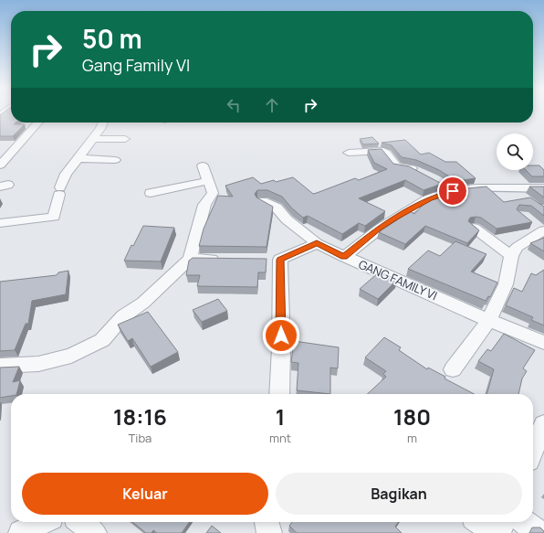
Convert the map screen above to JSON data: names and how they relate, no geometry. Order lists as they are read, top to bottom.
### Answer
{
  "streets": {
    "street": ["GANG FAMILY VI"]
  },
  "page": {
    "turn": ["50 m", "Gang Family VI"],
    "eta": [
      "18:16",
      "Tiba",
      "1",
      "mnt",
      "180",
      "m"
    ],
    "buttons": ["Keluar", "Bagikan"]
  }
}
